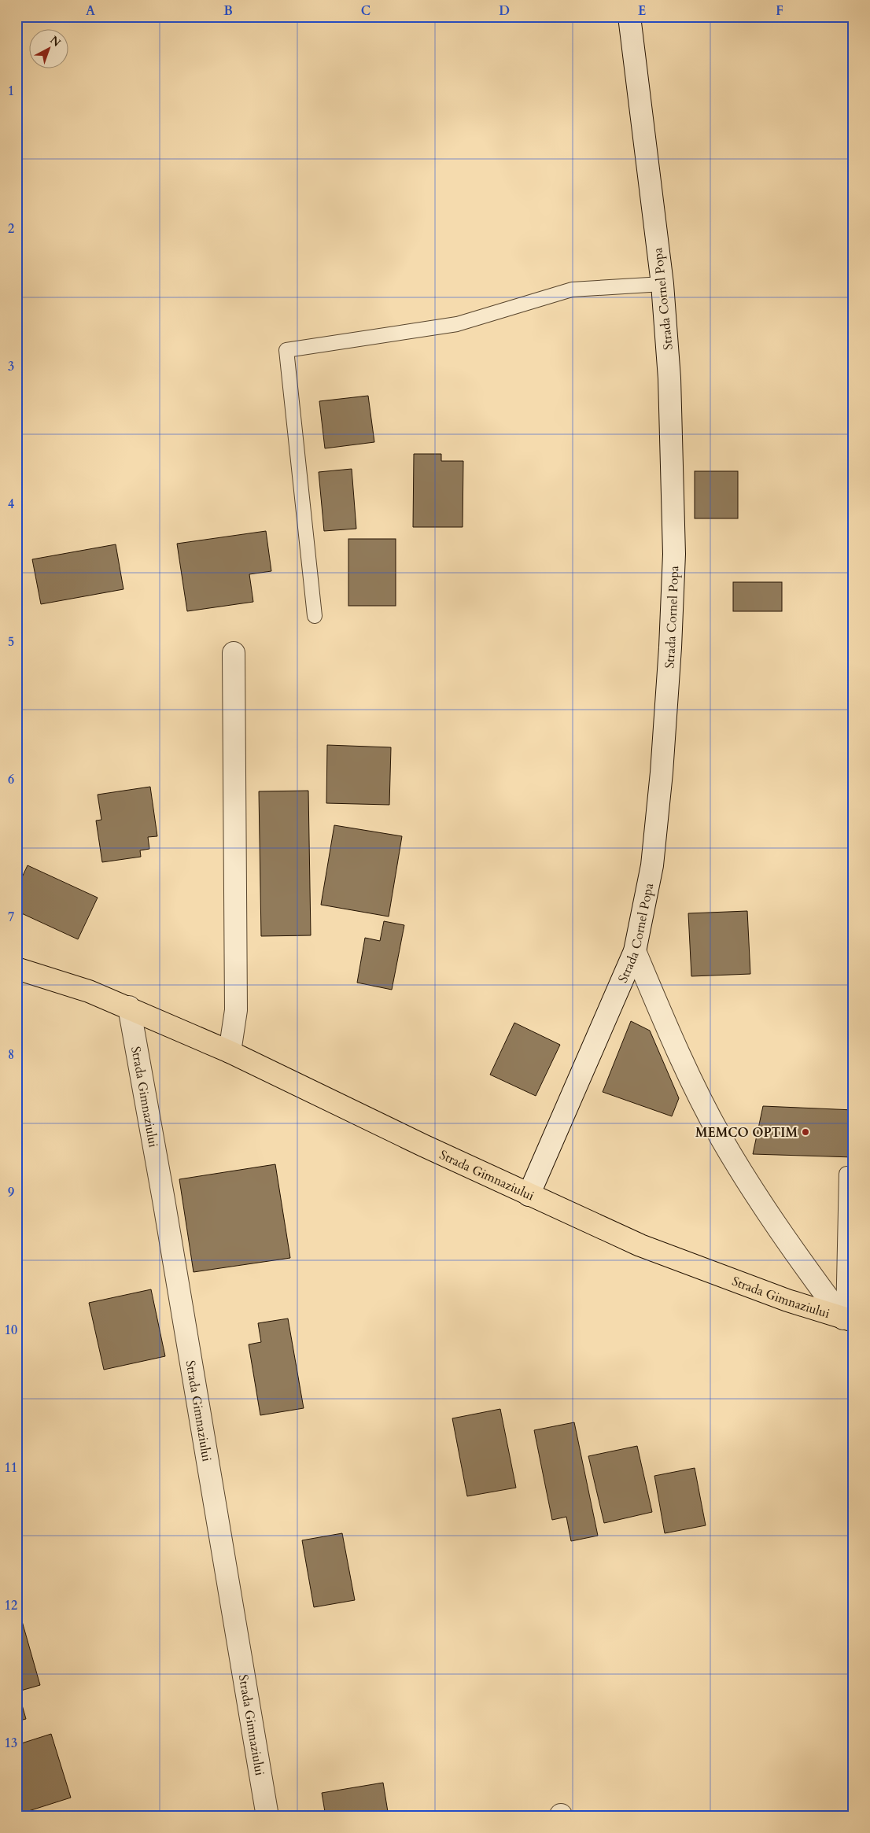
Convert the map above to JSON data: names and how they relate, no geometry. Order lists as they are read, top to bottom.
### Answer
{
  "streets": {
    "main road": ["Strada Gimnaziului"],
    "street": ["Strada Cornel Popa"]
  },
  "crossings": [
    ["Strada Cornel Popa", "Strada Gimnaziului"]
  ],
  "places": ["MEMCO OPTIM"],
  "north": "top right",
  "grid": {
    "columns": [
      "A",
      "B",
      "C",
      "D",
      "E",
      "F"
    ],
    "rows": [
      "1",
      "2",
      "3",
      "4",
      "5",
      "6",
      "7",
      "8",
      "9",
      "10",
      "11",
      "12",
      "13"
    ]
  }
}
